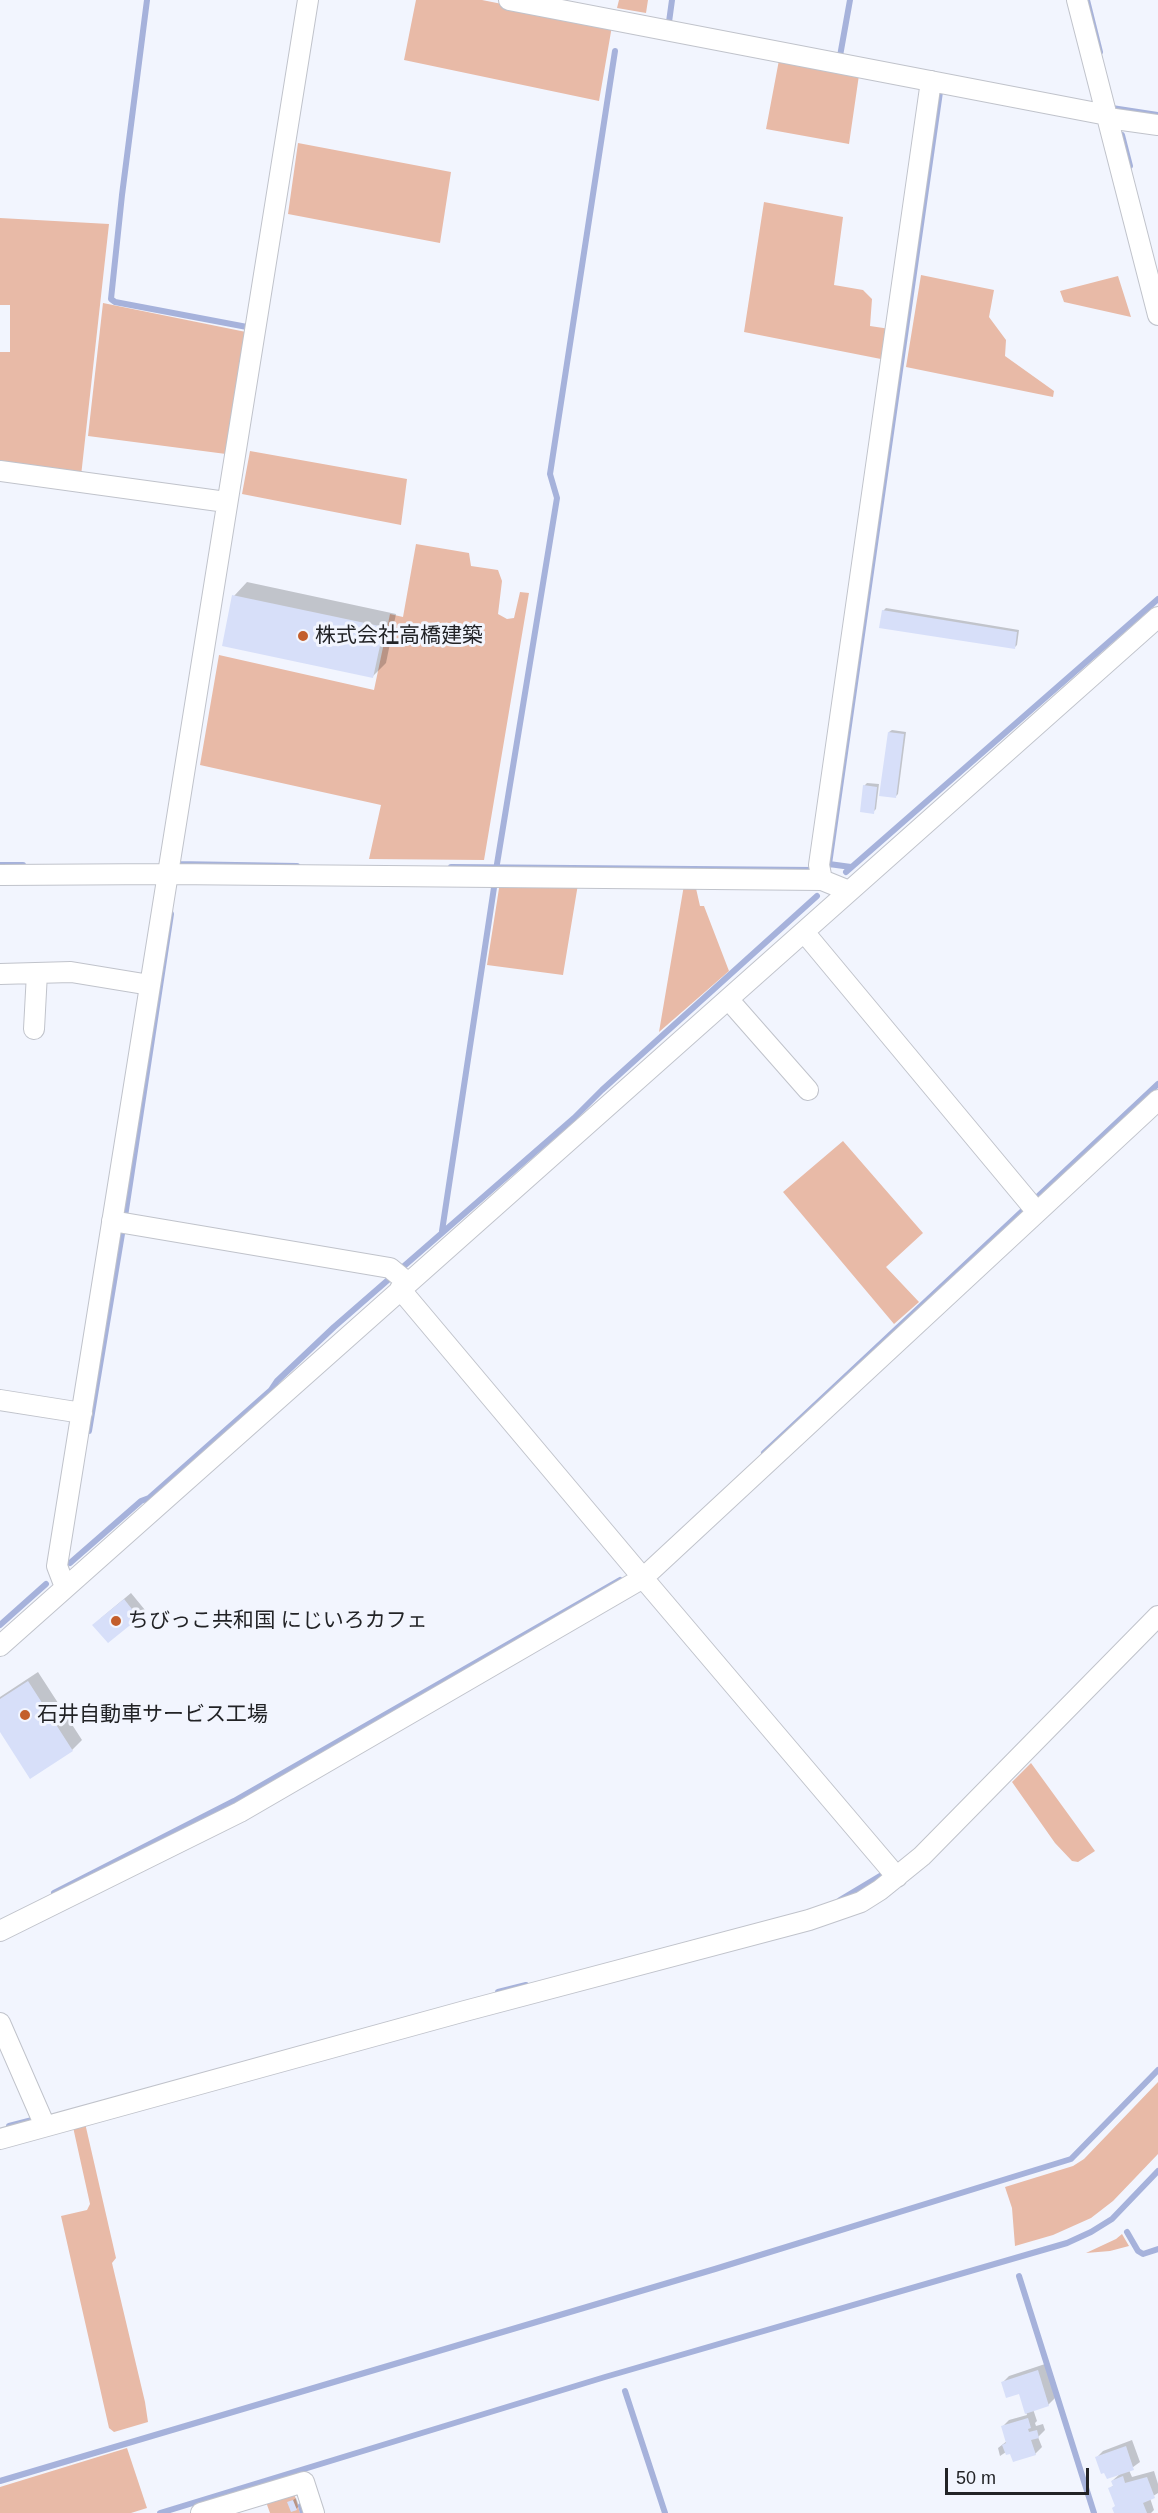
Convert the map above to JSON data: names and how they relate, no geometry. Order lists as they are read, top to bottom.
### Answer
{
  "places": ["株式会社高橋建築", "ちびっこ共和国 にじいろカフェ", "石井自動車サービス工場"],
  "scale_bar": "50 m"
}
